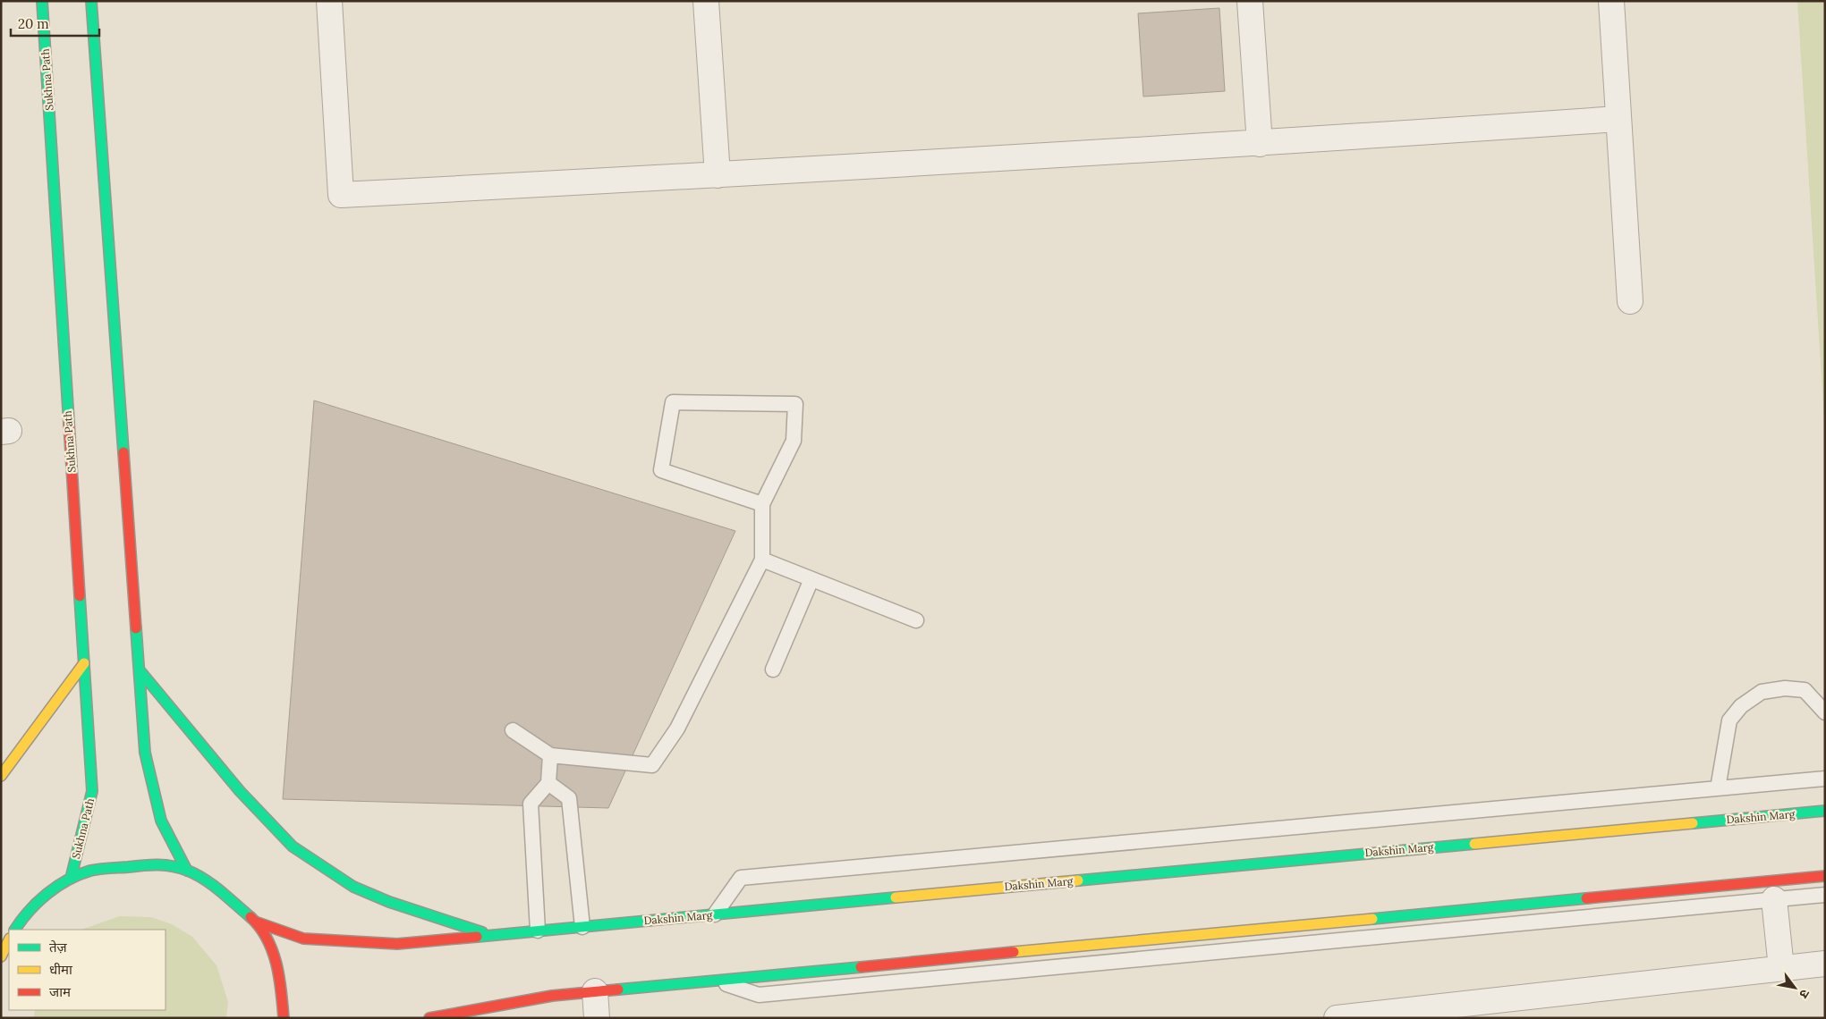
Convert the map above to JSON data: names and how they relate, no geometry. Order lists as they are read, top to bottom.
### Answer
{
  "streets": {
    "main road": ["Sukhna Path", "Dakshin Marg"]
  },
  "legend": ["तेज़", "धीमा", "जाम"],
  "scale_bar": "20 m",
  "north": "bottom right"
}
